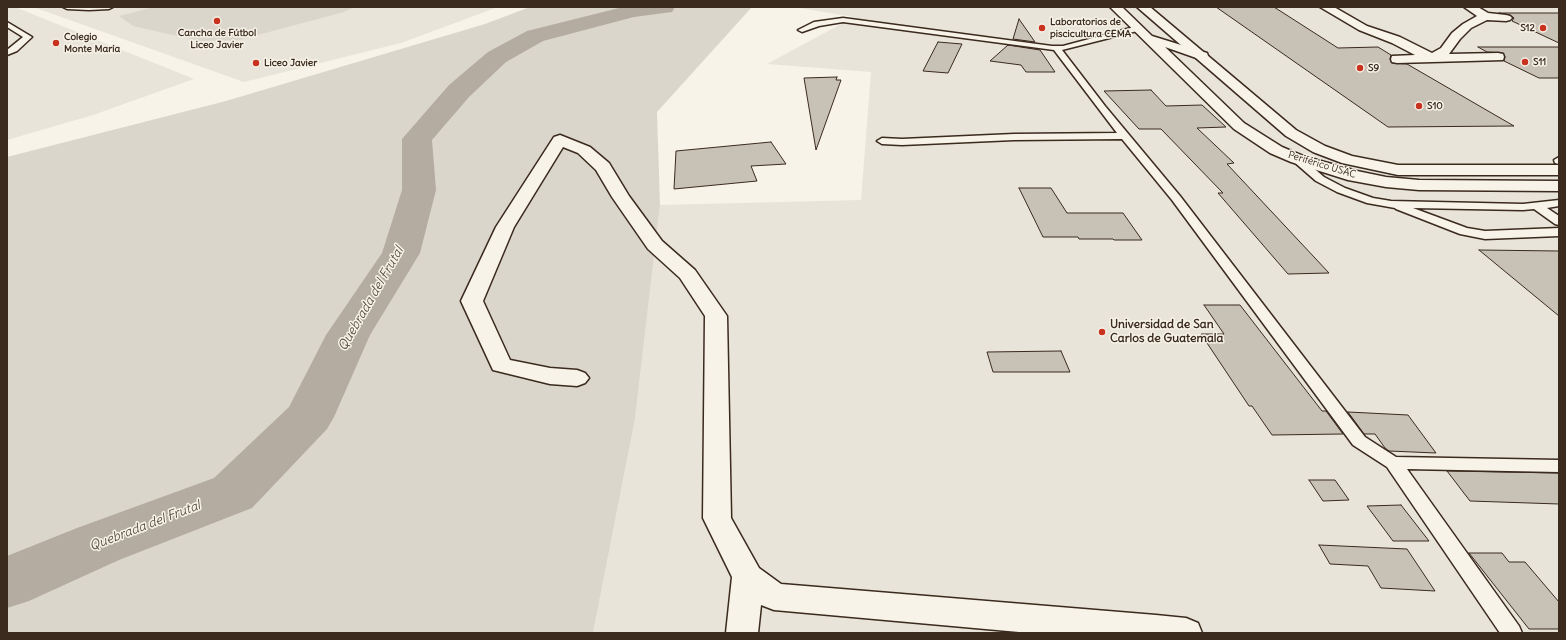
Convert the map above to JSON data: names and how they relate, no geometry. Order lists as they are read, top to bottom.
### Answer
{
  "streets": {
    "street": ["Periférico USAC"]
  },
  "water": ["Quebrada del Frutal"],
  "places": [
    "Cancha de Fútbol Liceo Javier",
    "Laboratorios de piscicultura CEMA",
    "S12",
    "Colegio Monte María",
    "S11",
    "Liceo Javier",
    "S9",
    "S10",
    "Universidad de San Carlos de Guatemala"
  ]
}
